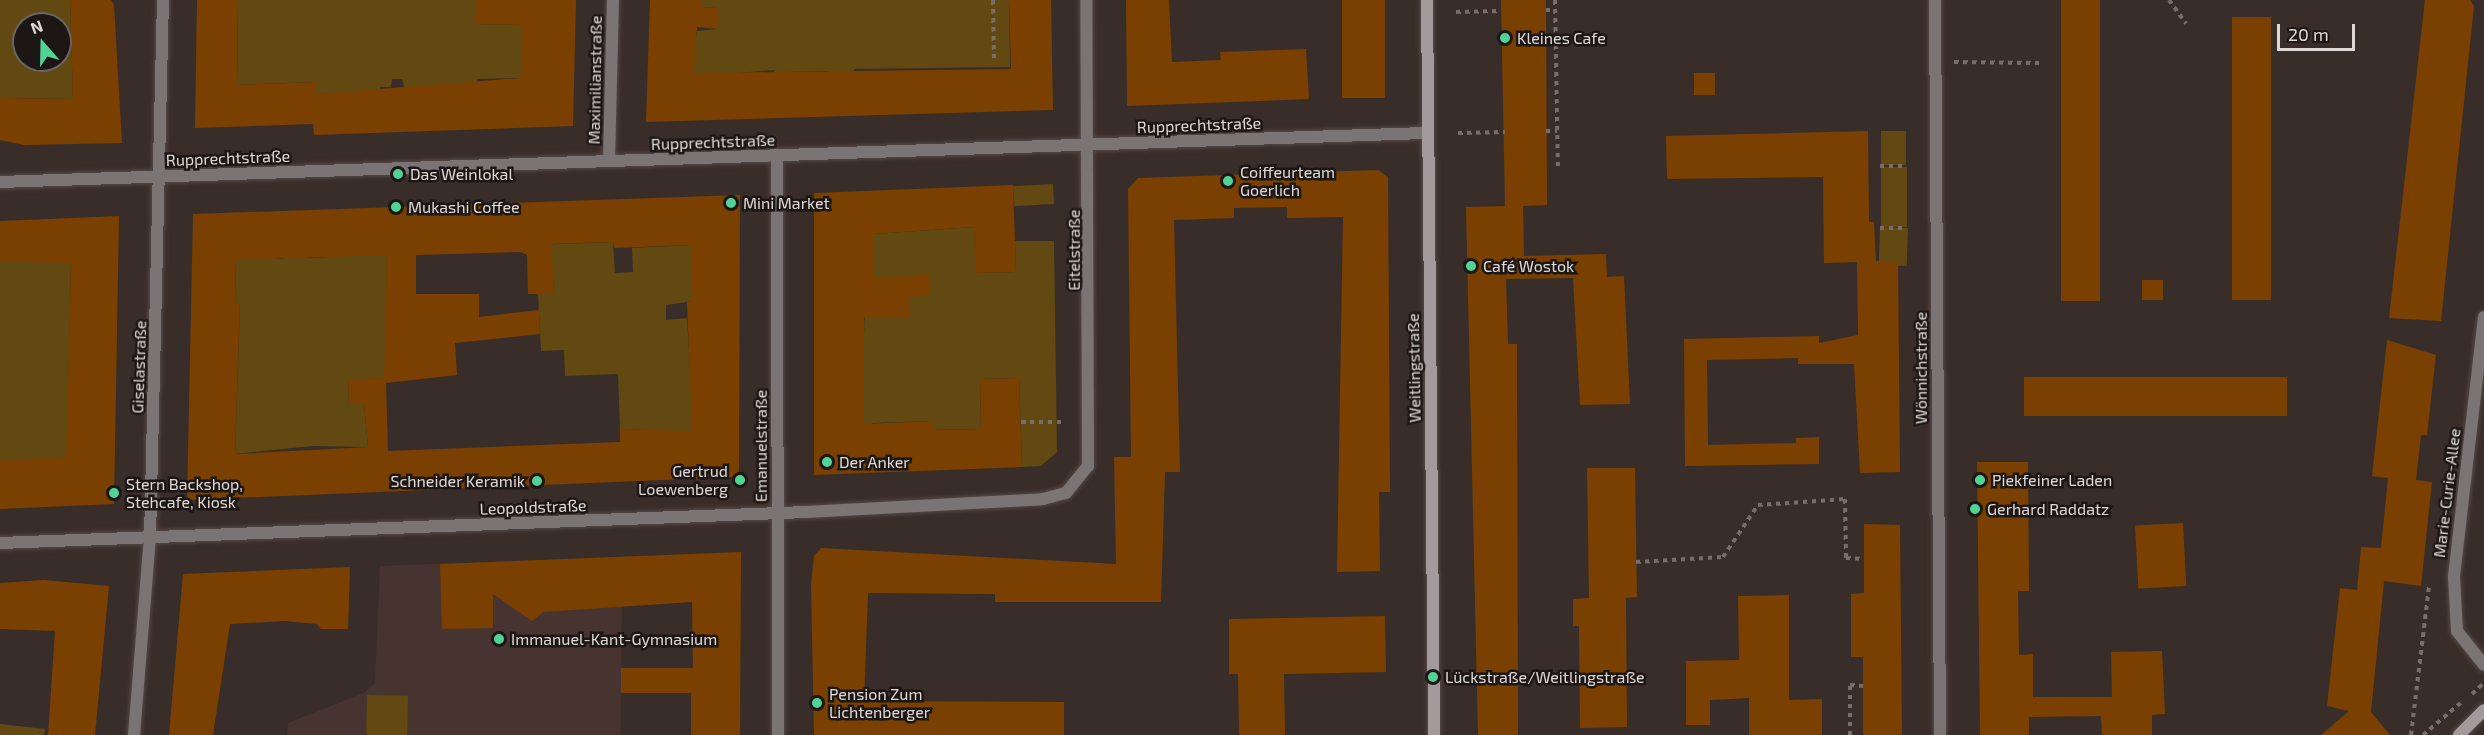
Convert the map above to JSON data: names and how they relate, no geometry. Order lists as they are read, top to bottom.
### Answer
{
  "streets": {
    "street": [
      "Maximilianstraße",
      "Rupprechtstraße",
      "Eitelstraße",
      "Giselastraße",
      "Weitlingstraße",
      "Wönnichstraße",
      "Emanuelstraße",
      "Marie-Curie-Allee",
      "Leopoldstraße"
    ]
  },
  "crossings": [
    ["Maximilianstraße", "Rupprechtstraße"],
    ["Rupprechtstraße", "Eitelstraße"],
    ["Rupprechtstraße", "Giselastraße"],
    ["Rupprechtstraße", "Weitlingstraße"],
    ["Rupprechtstraße", "Emanuelstraße"],
    ["Eitelstraße", "Leopoldstraße"],
    ["Giselastraße", "Leopoldstraße"],
    ["Emanuelstraße", "Leopoldstraße"]
  ],
  "places": [
    "Kleines Cafe",
    "Das Weinlokal",
    "Coiffeurteam Goerlich",
    "Mini Market",
    "Mukashi Coffee",
    "Café Wostok",
    "Der Anker",
    "Gertrud Loewenberg",
    "Piekfeiner Laden",
    "Schneider Keramik",
    "Stern Backshop, Stehcafe, Kiosk",
    "Gerhard Raddatz",
    "Immanuel-Kant-Gymnasium",
    "Lückstraße/Weitlingstraße",
    "Pension Zum Lichtenberger"
  ],
  "scale_bar": "20 m",
  "north": "top"
}
